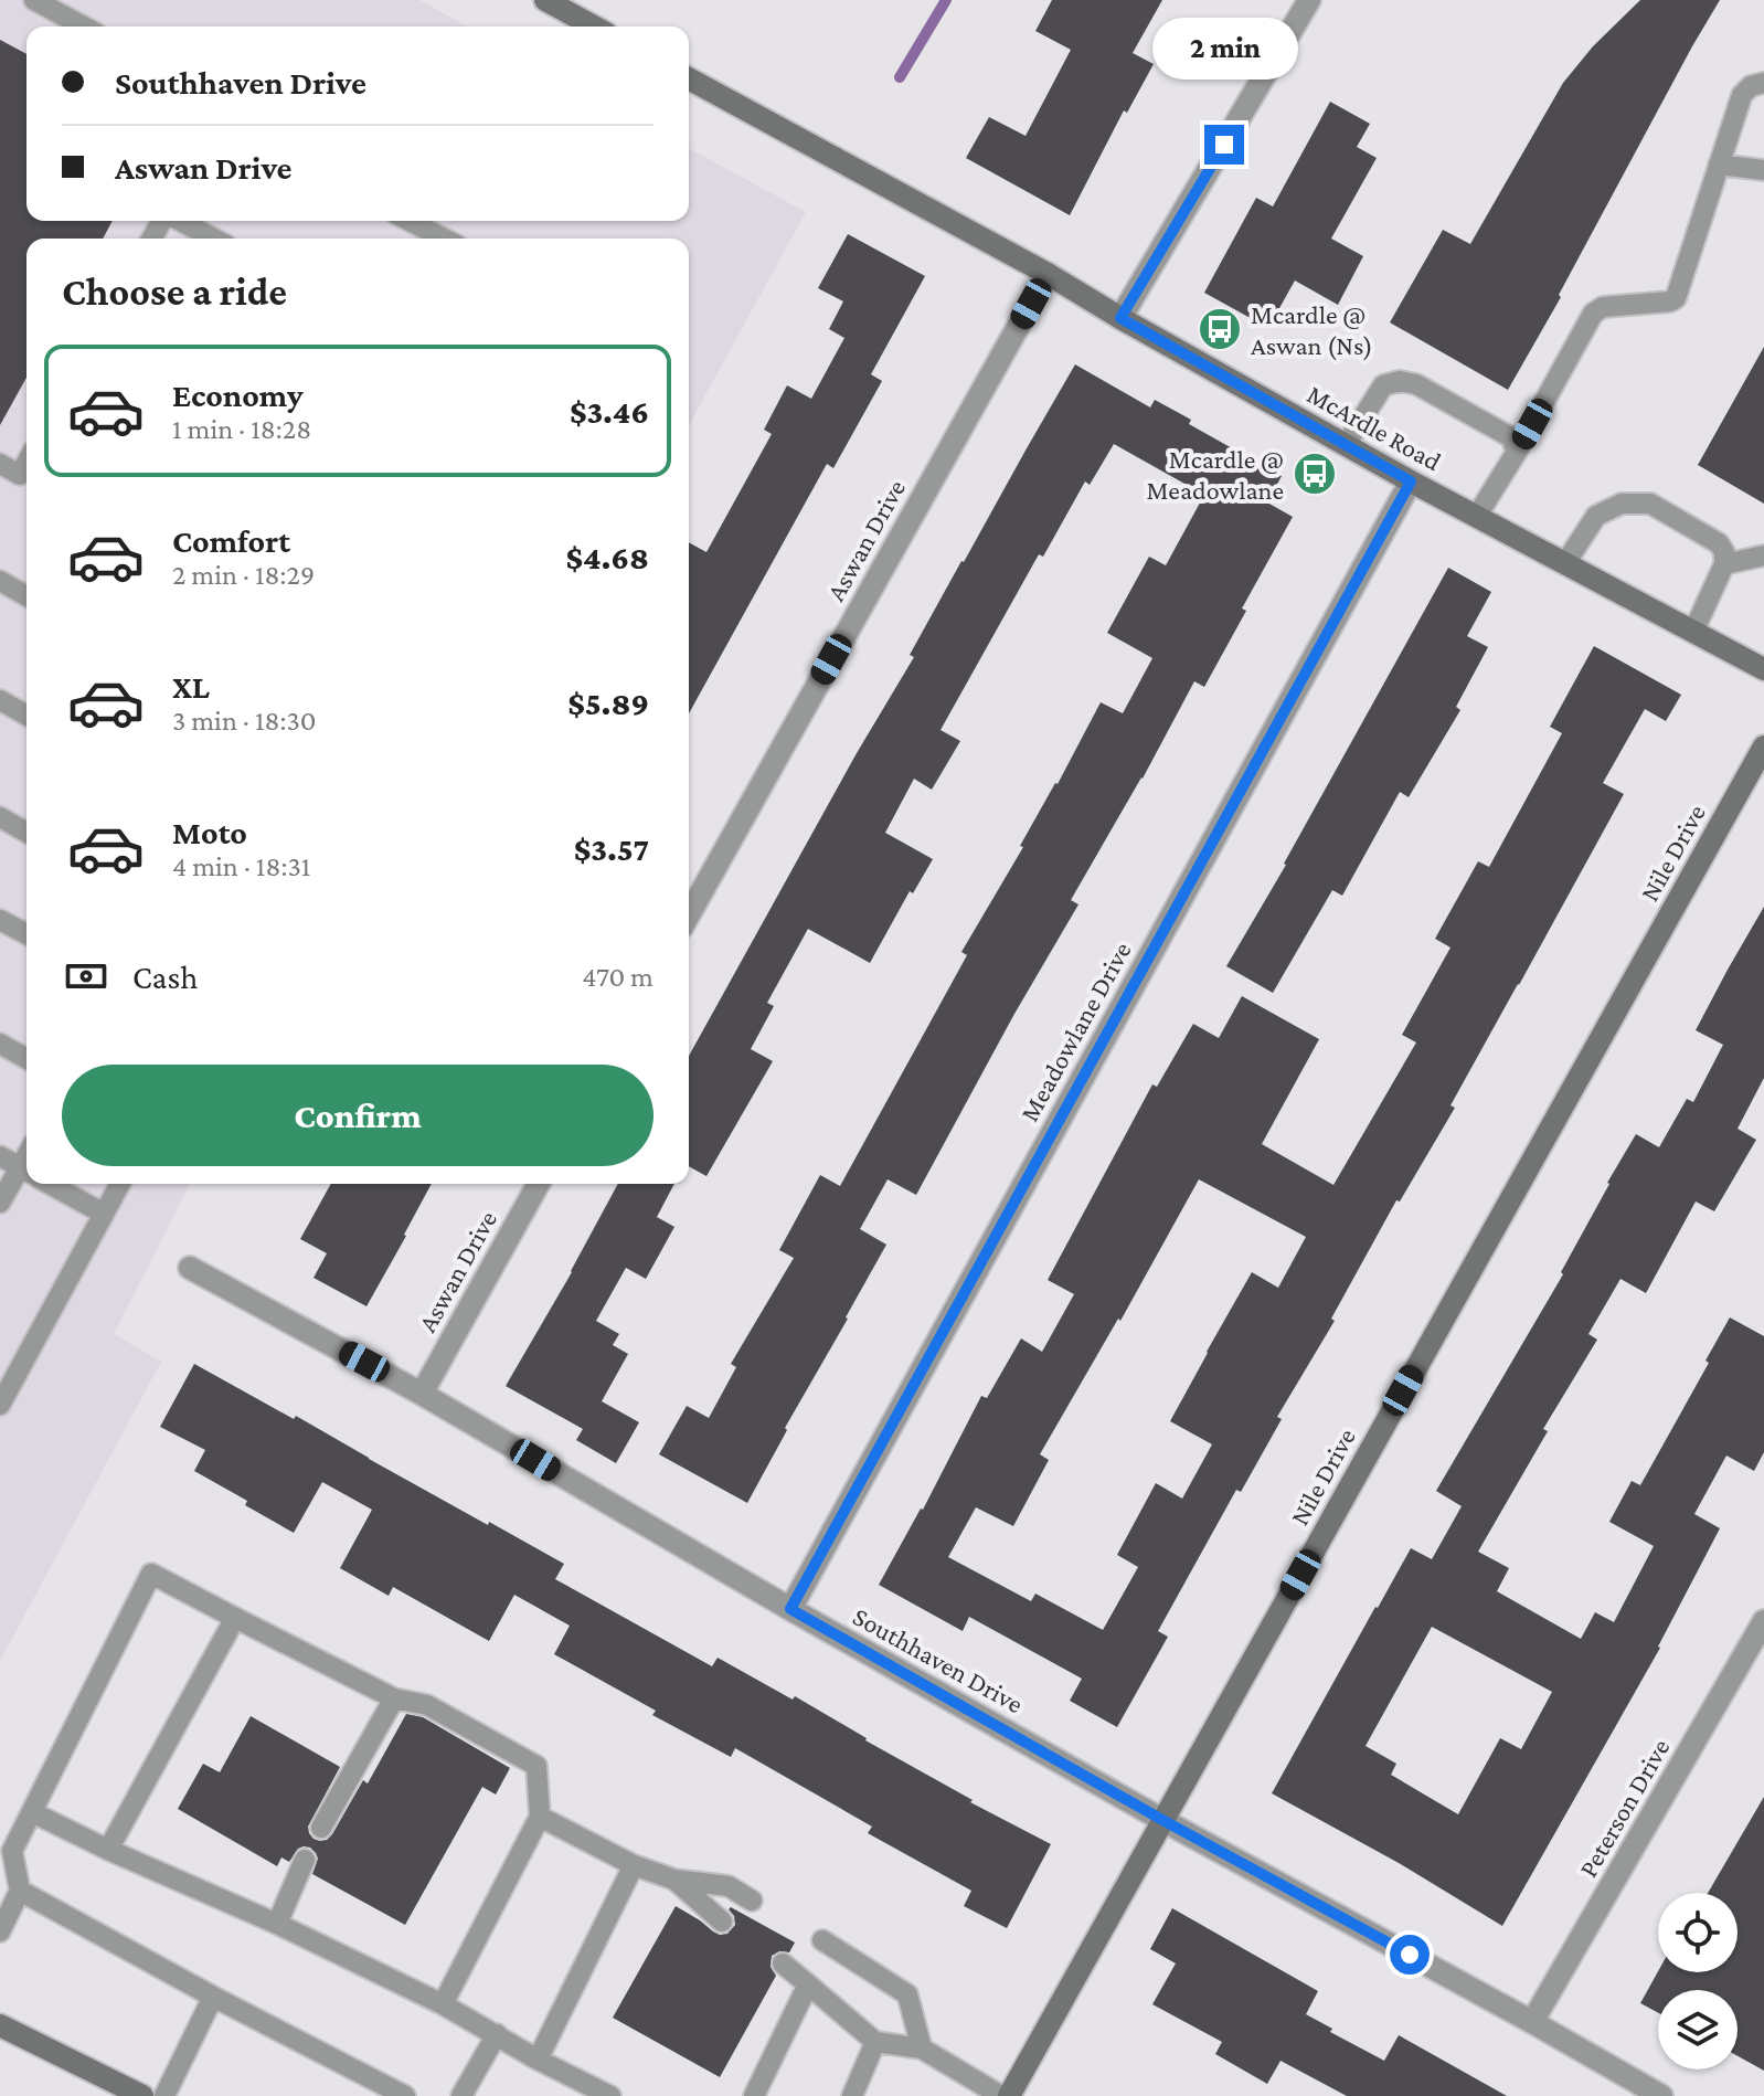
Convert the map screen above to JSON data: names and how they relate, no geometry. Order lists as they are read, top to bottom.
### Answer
{
  "streets": {
    "main road": ["McArdle Road", "Nile Drive"],
    "street": [
      "Aswan Drive",
      "Meadowlane Drive",
      "Southhaven Drive",
      "Peterson Drive"
    ]
  },
  "crossings": [
    ["McArdle Road", "Aswan Drive"],
    ["McArdle Road", "Meadowlane Drive"],
    ["Aswan Drive", "Southhaven Drive"],
    ["Nile Drive", "Southhaven Drive"],
    ["Meadowlane Drive", "Southhaven Drive"],
    ["Southhaven Drive", "Peterson Drive"]
  ],
  "places": {
    "bus stop": ["Mcardle @ Aswan (Ns)", "Mcardle @ Meadowlane"]
  },
  "page": {
    "bubble": "2 min",
    "banner": ["Southhaven Drive", "Aswan Drive"],
    "heading": "Choose a ride",
    "list": [
      {
        "name": "Economy",
        "note": "1 min · 18:28",
        "value": "$3.46"
      },
      {
        "name": "Comfort",
        "note": "2 min · 18:29",
        "value": "$4.68"
      },
      {
        "name": "XL",
        "note": "3 min · 18:30",
        "value": "$5.89"
      },
      {
        "name": "Moto",
        "note": "4 min · 18:31",
        "value": "$3.57"
      }
    ],
    "pay": ["Cash", "470 m"],
    "buttons": "Confirm"
  }
}
